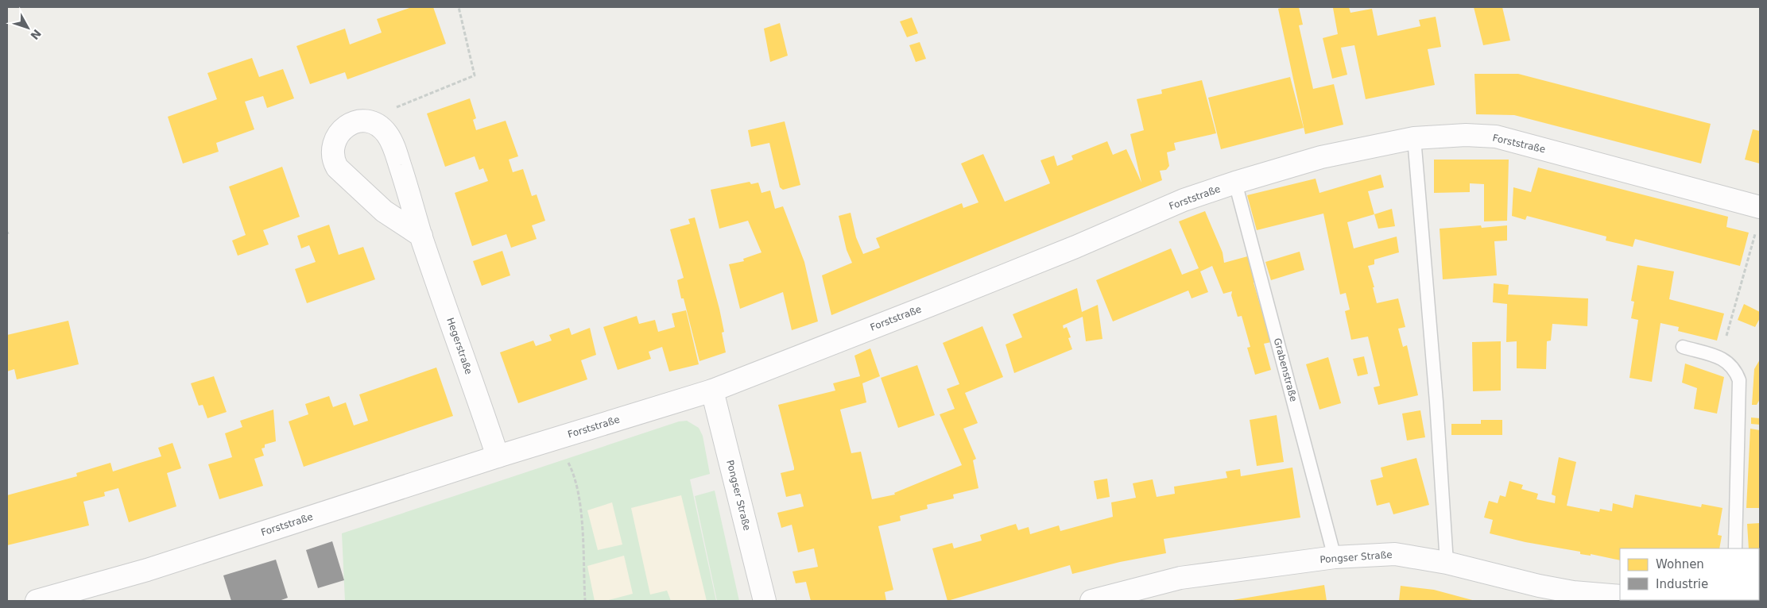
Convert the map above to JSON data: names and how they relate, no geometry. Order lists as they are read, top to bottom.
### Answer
{
  "streets": {
    "street": ["Forststraße", "Hegerstraße", "Pongser Straße"],
    "lane": ["Grabenstraße"]
  },
  "crossings": [
    ["Forststraße", "Hegerstraße"],
    ["Forststraße", "Grabenstraße"],
    ["Forststraße", "Pongser Straße"],
    ["Grabenstraße", "Pongser Straße"]
  ],
  "legend": ["Wohnen", "Industrie"],
  "north": "bottom right"
}
